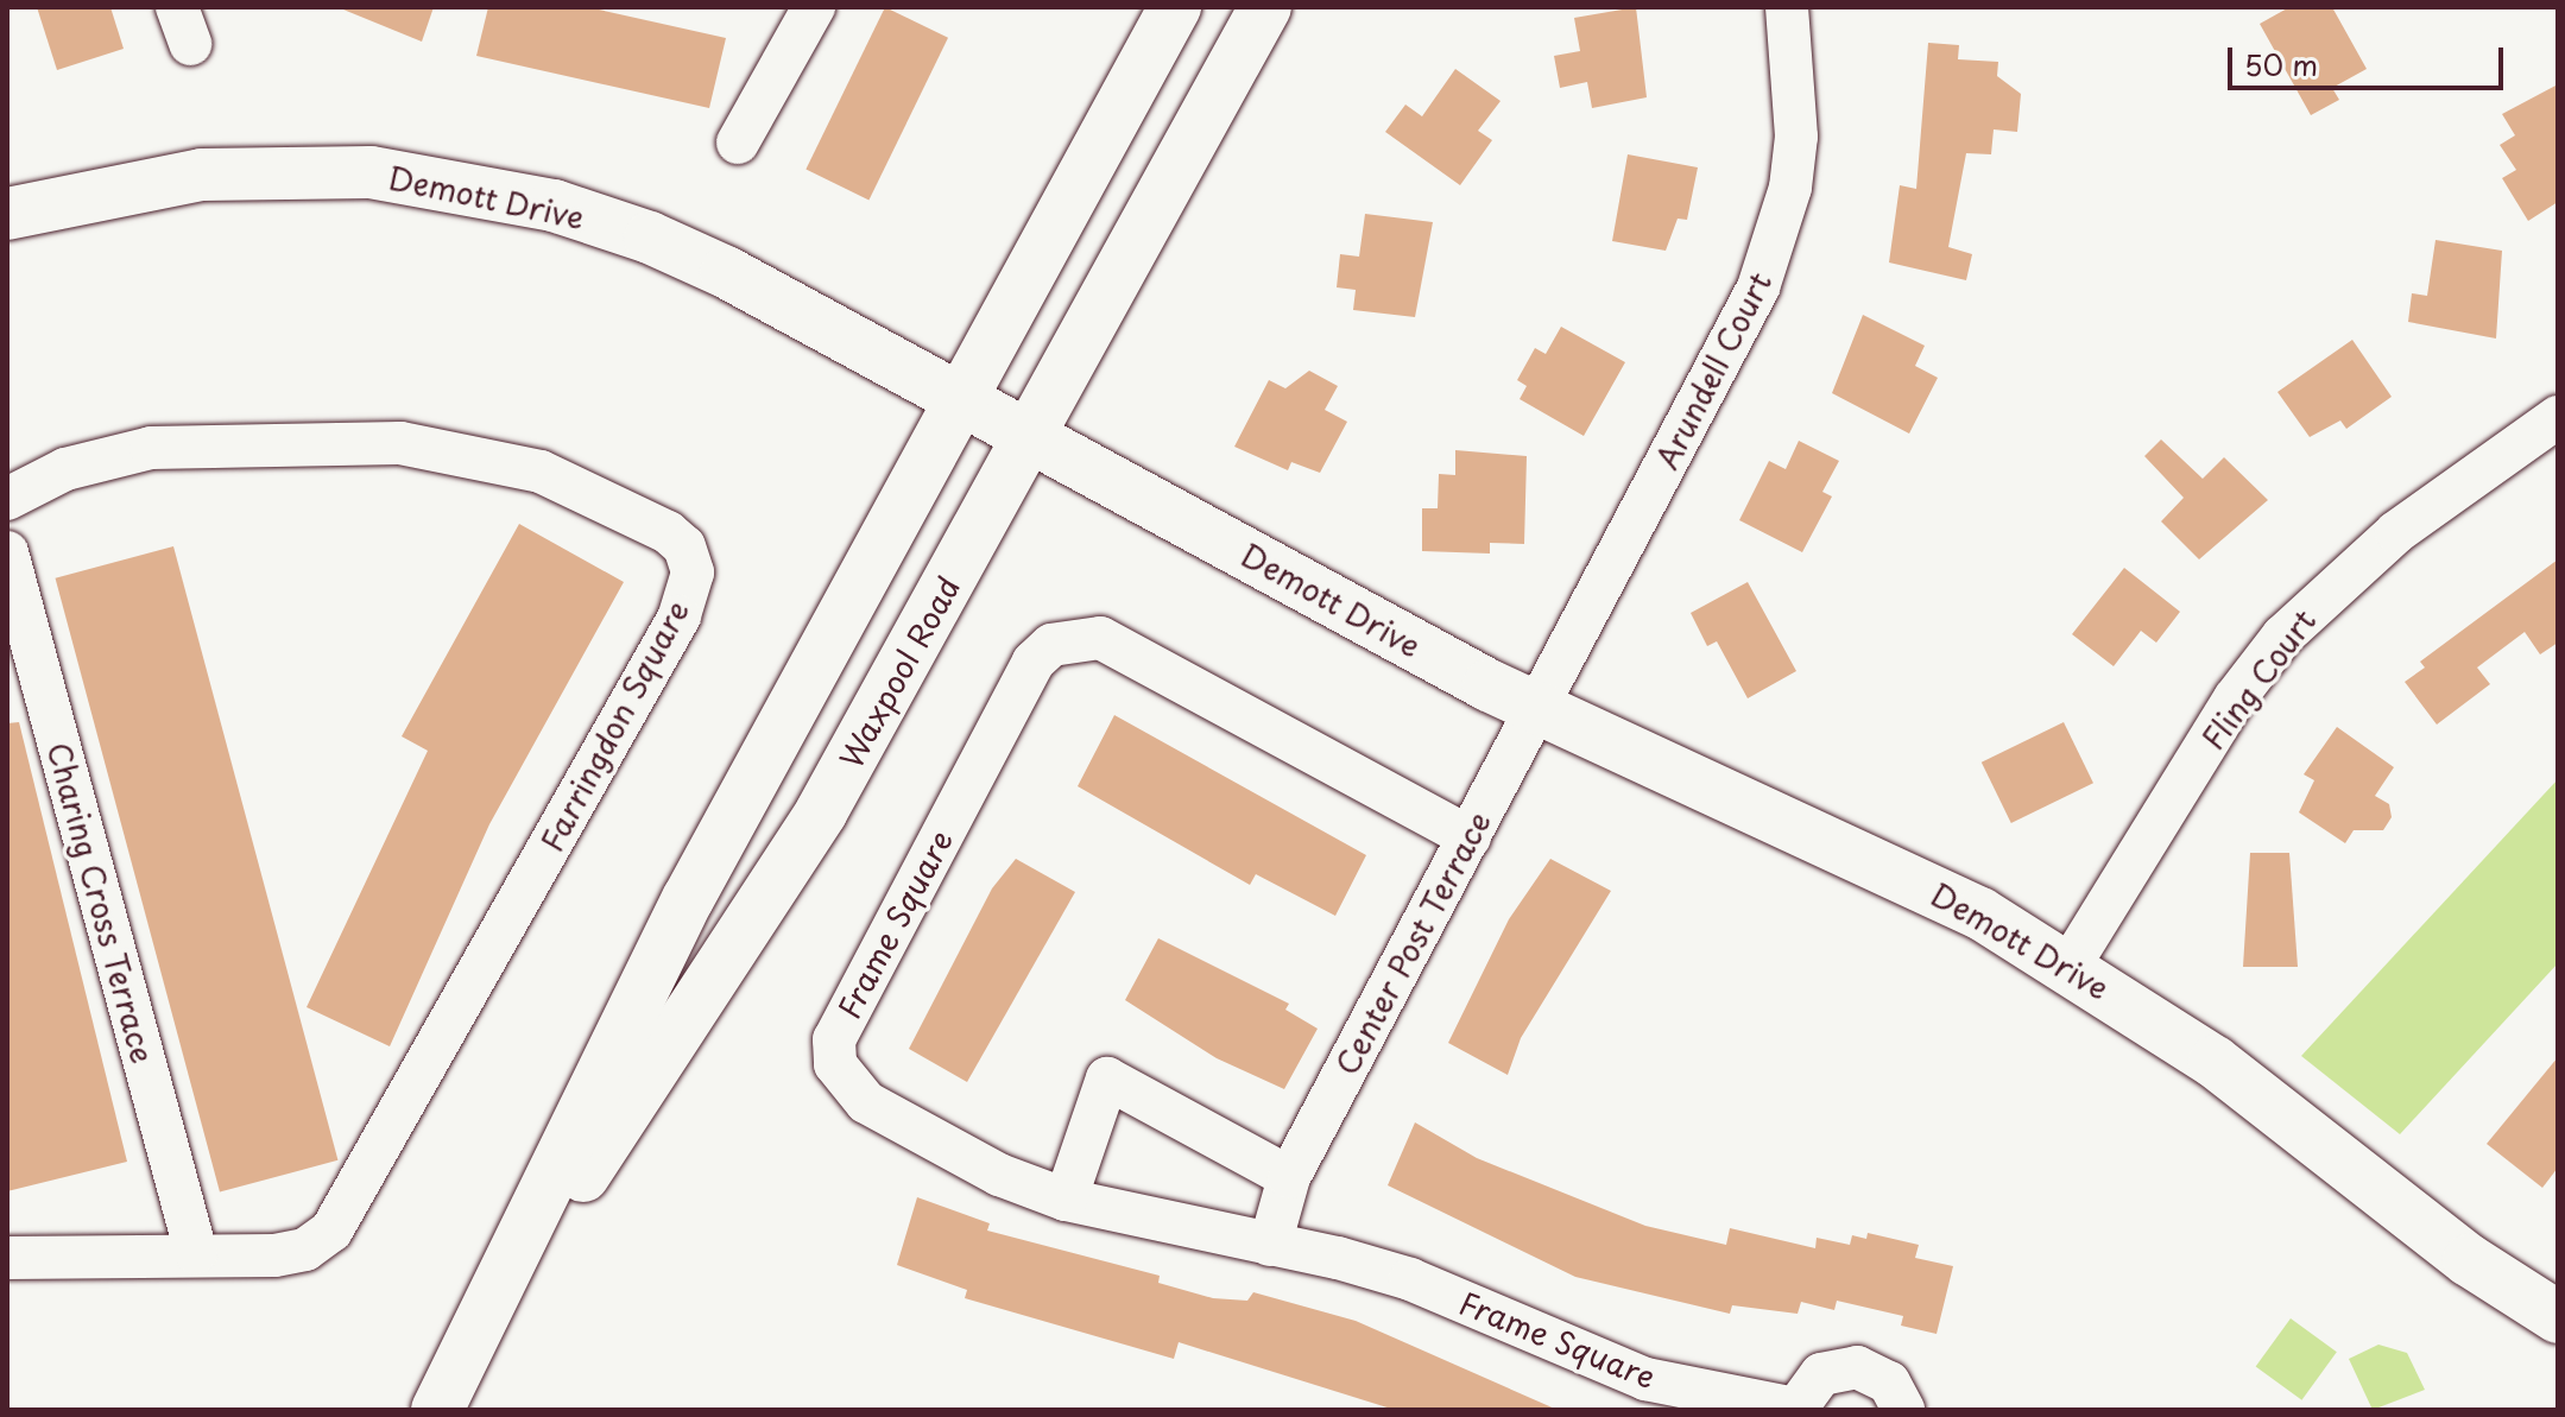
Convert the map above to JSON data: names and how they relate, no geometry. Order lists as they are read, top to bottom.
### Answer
{
  "streets": {
    "street": [
      "Demott Drive",
      "Arundell Court",
      "Waxpool Road",
      "Fling Court",
      "Farringdon Square",
      "Charing Cross Terrace",
      "Frame Square",
      "Center Post Terrace"
    ]
  },
  "crossings": [
    ["Demott Drive", "Arundell Court"],
    ["Demott Drive", "Waxpool Road"],
    ["Demott Drive", "Fling Court"],
    ["Demott Drive", "Center Post Terrace"],
    ["Arundell Court", "Center Post Terrace"],
    ["Farringdon Square", "Charing Cross Terrace"],
    ["Frame Square", "Center Post Terrace"]
  ],
  "scale_bar": "50 m"
}
